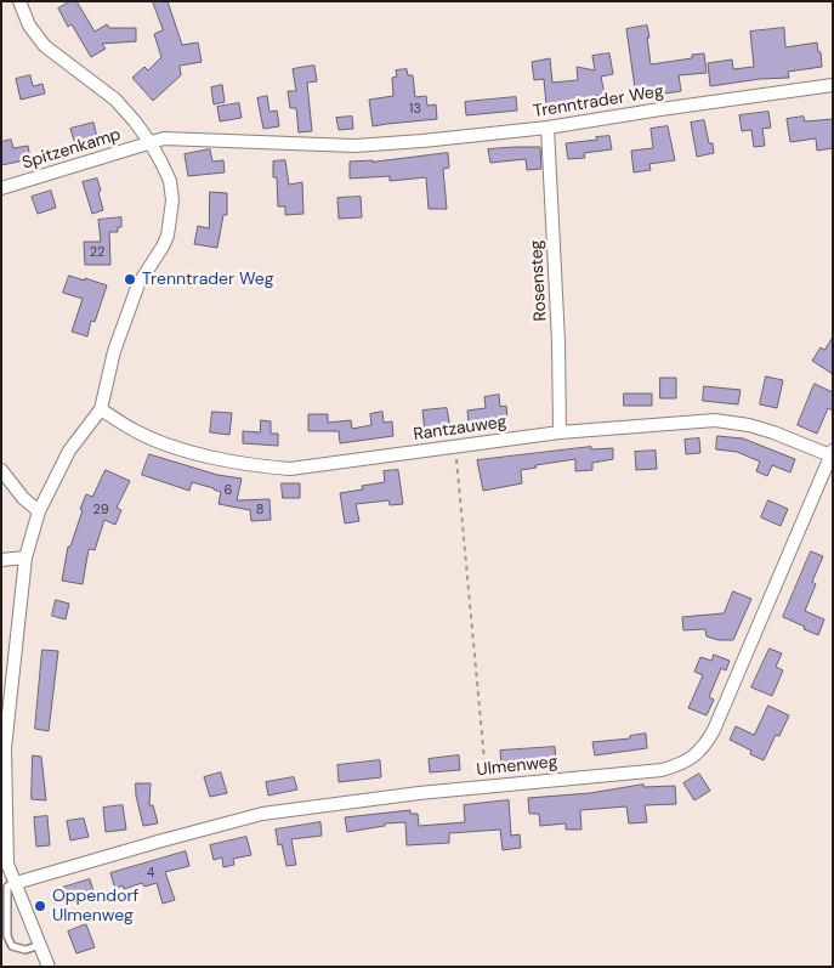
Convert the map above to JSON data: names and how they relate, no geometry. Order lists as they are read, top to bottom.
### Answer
{
  "streets": {
    "street": [
      "Trenntrader Weg",
      "Spitzenkamp",
      "Rosensteg",
      "Rantzauweg",
      "Ulmenweg"
    ]
  },
  "crossings": [
    ["Trenntrader Weg", "Spitzenkamp"],
    ["Trenntrader Weg", "Rosensteg"],
    ["Rosensteg", "Rantzauweg"],
    ["Rantzauweg", "Ulmenweg"]
  ],
  "places": ["Trenntrader Weg", "Oppendorf Ulmenweg"],
  "house_numbers": [
    "13",
    "22",
    "6",
    "29",
    "8",
    "4"
  ]
}
